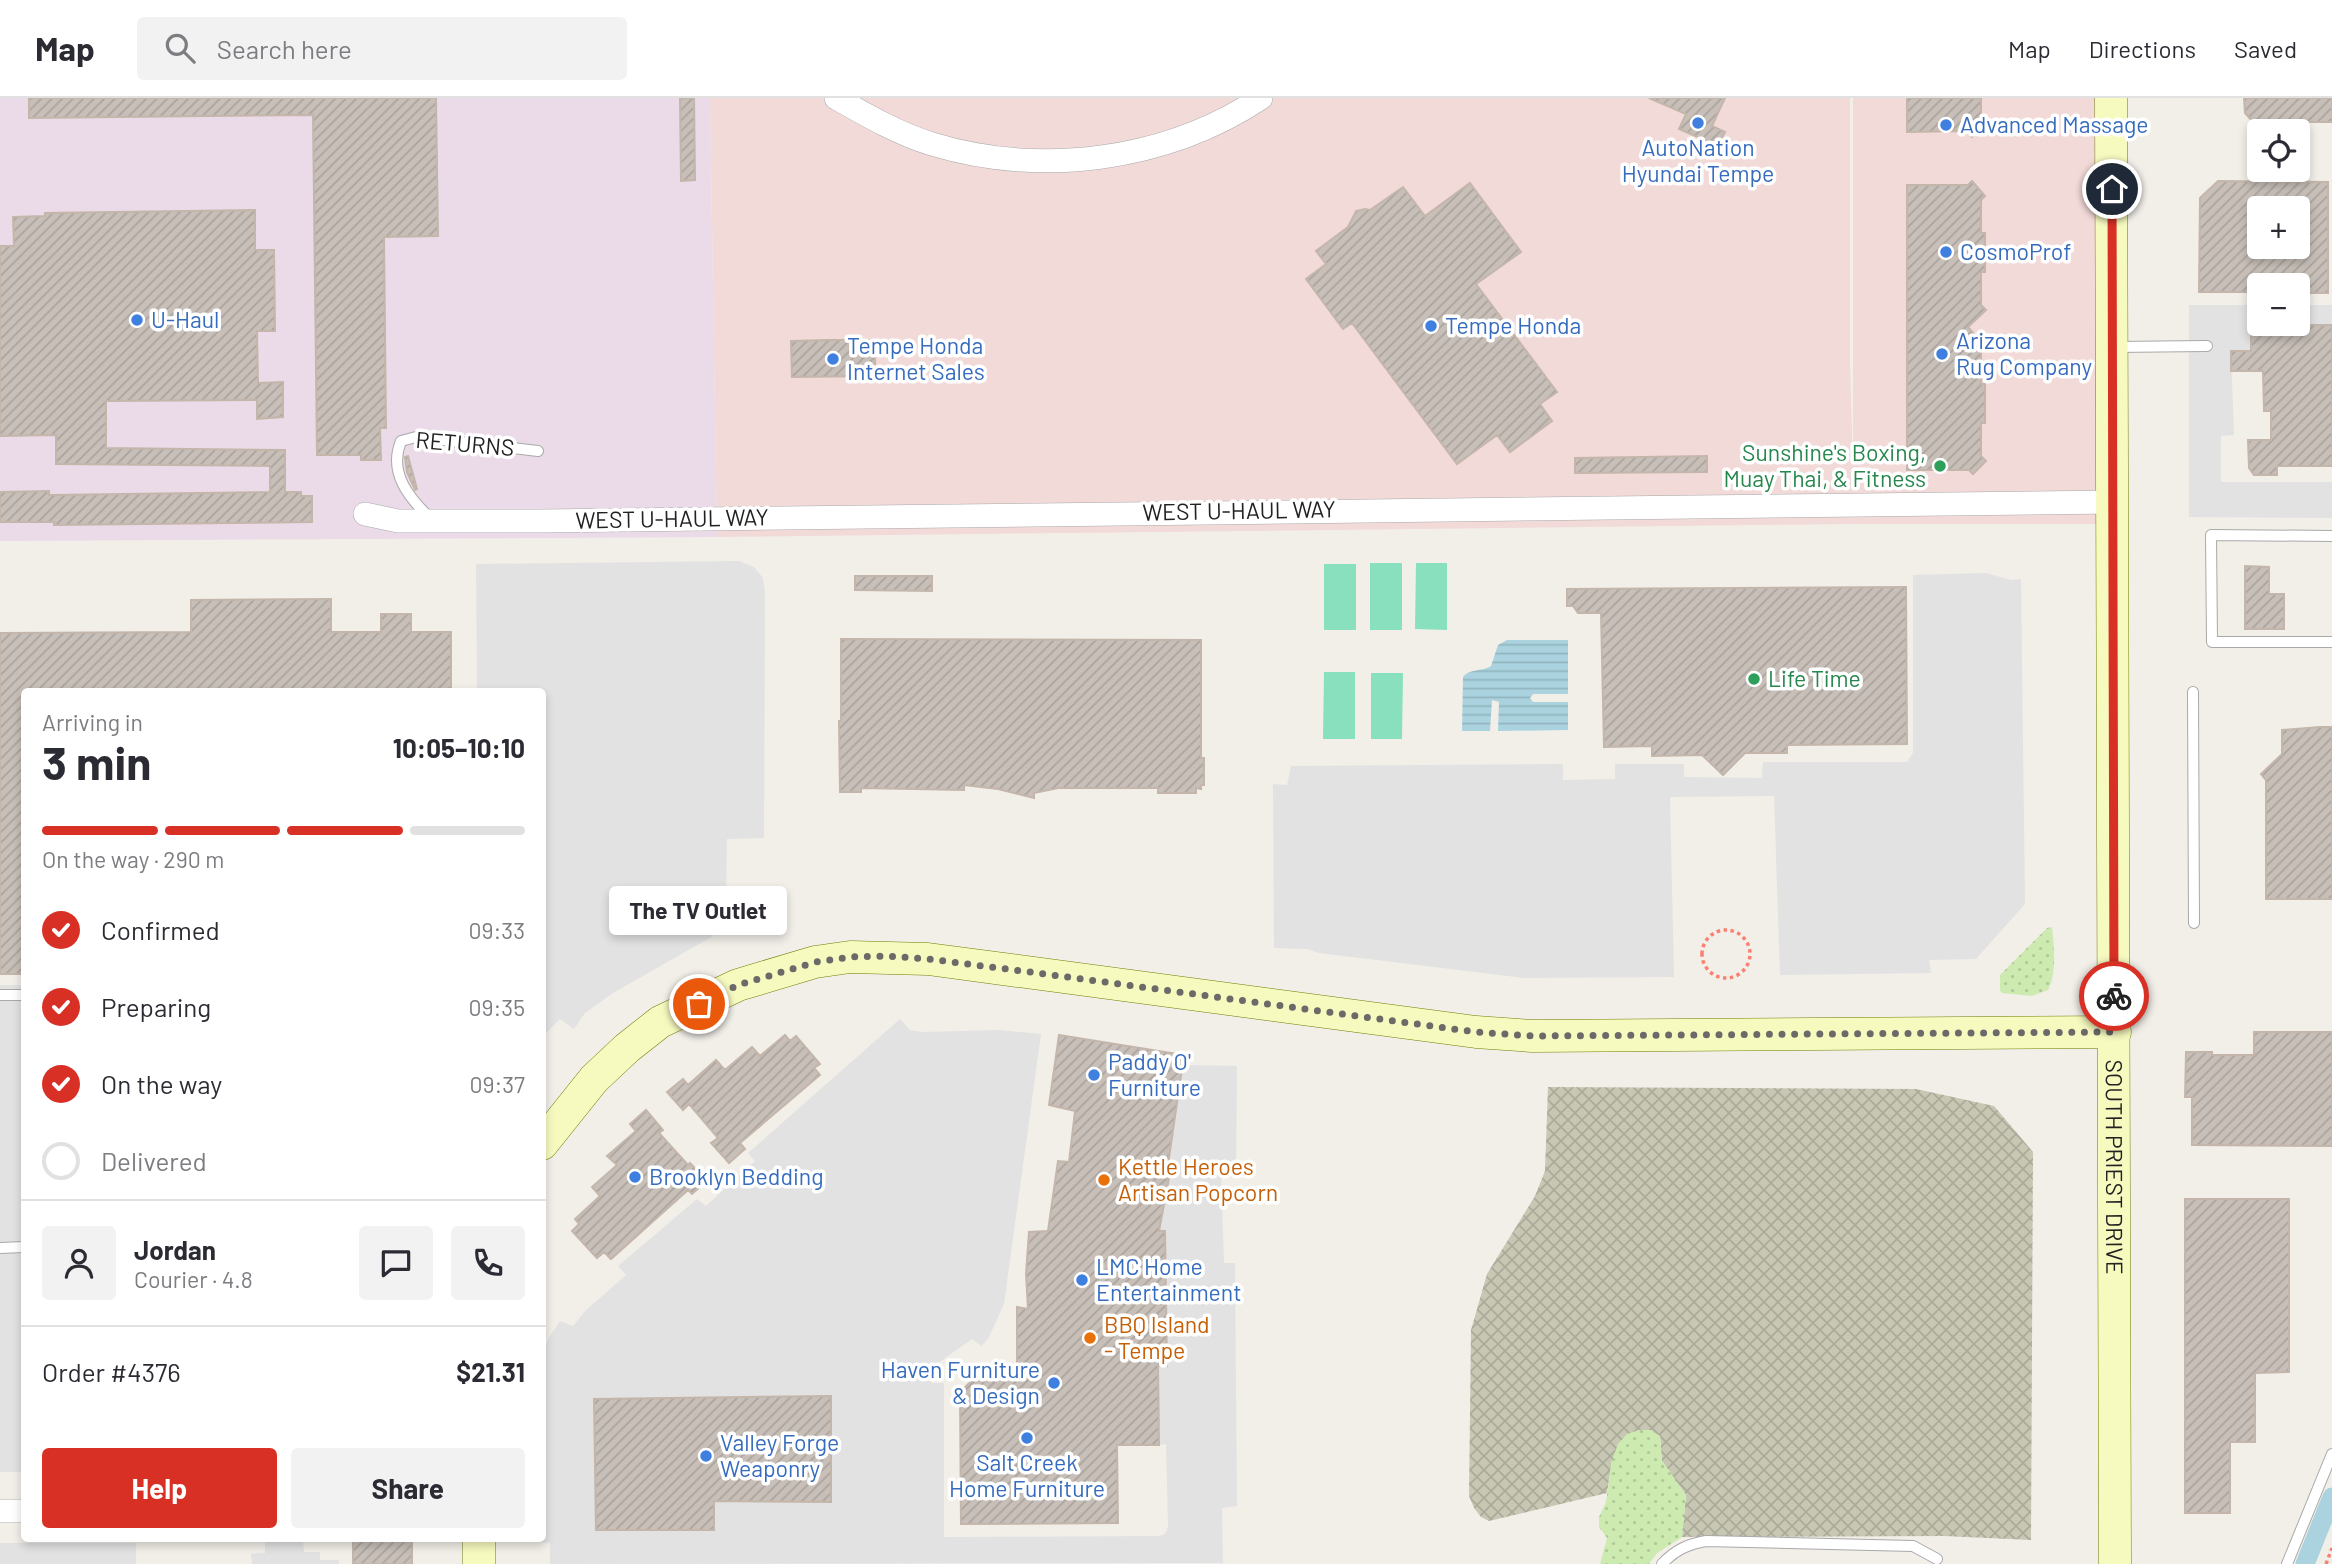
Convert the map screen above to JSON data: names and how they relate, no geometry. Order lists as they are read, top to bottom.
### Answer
{
  "streets": {
    "street": ["WEST U-HAUL WAY", "SOUTH PRIEST DRIVE"],
    "lane": ["RETURNS"]
  },
  "crossings": [
    ["RETURNS", "WEST U-HAUL WAY"],
    ["WEST U-HAUL WAY", "SOUTH PRIEST DRIVE"]
  ],
  "places": [
    "AutoNation Hyundai Tempe",
    "Advanced Massage",
    "CosmoProf",
    "U-Haul",
    "Tempe Honda",
    "Arizona Rug Company",
    "Tempe Honda Internet Sales",
    "Sunshine's Boxing, Muay Thai, & Fitness",
    "Life Time",
    "The TV Outlet",
    "Paddy O' Furniture",
    "Brooklyn Bedding",
    "Kettle Heroes Artisan Popcorn",
    "LMC Home Entertainment",
    "BBQ Island - Tempe",
    "Haven Furniture & Design",
    "Salt Creek Home Furniture",
    "Valley Forge Weaponry"
  ],
  "page": {
    "header": "Map",
    "search": "Search here",
    "nav": ["Map", "Directions", "Saved"],
    "map_buttons": ["+", "−"],
    "heading": ["3 min", "Arriving in", "10:05–10:10"],
    "panel": [
      "Jordan",
      "Courier · 4.8",
      "Order #4376",
      "$21.31"
    ],
    "bar": "On the way · 290 m",
    "bubble": "The TV Outlet",
    "list": [
      ["Confirmed", "09:33"],
      ["Preparing", "09:35"],
      ["On the way", "09:37"],
      "Delivered"
    ],
    "buttons": ["Help", "Share"]
  }
}
